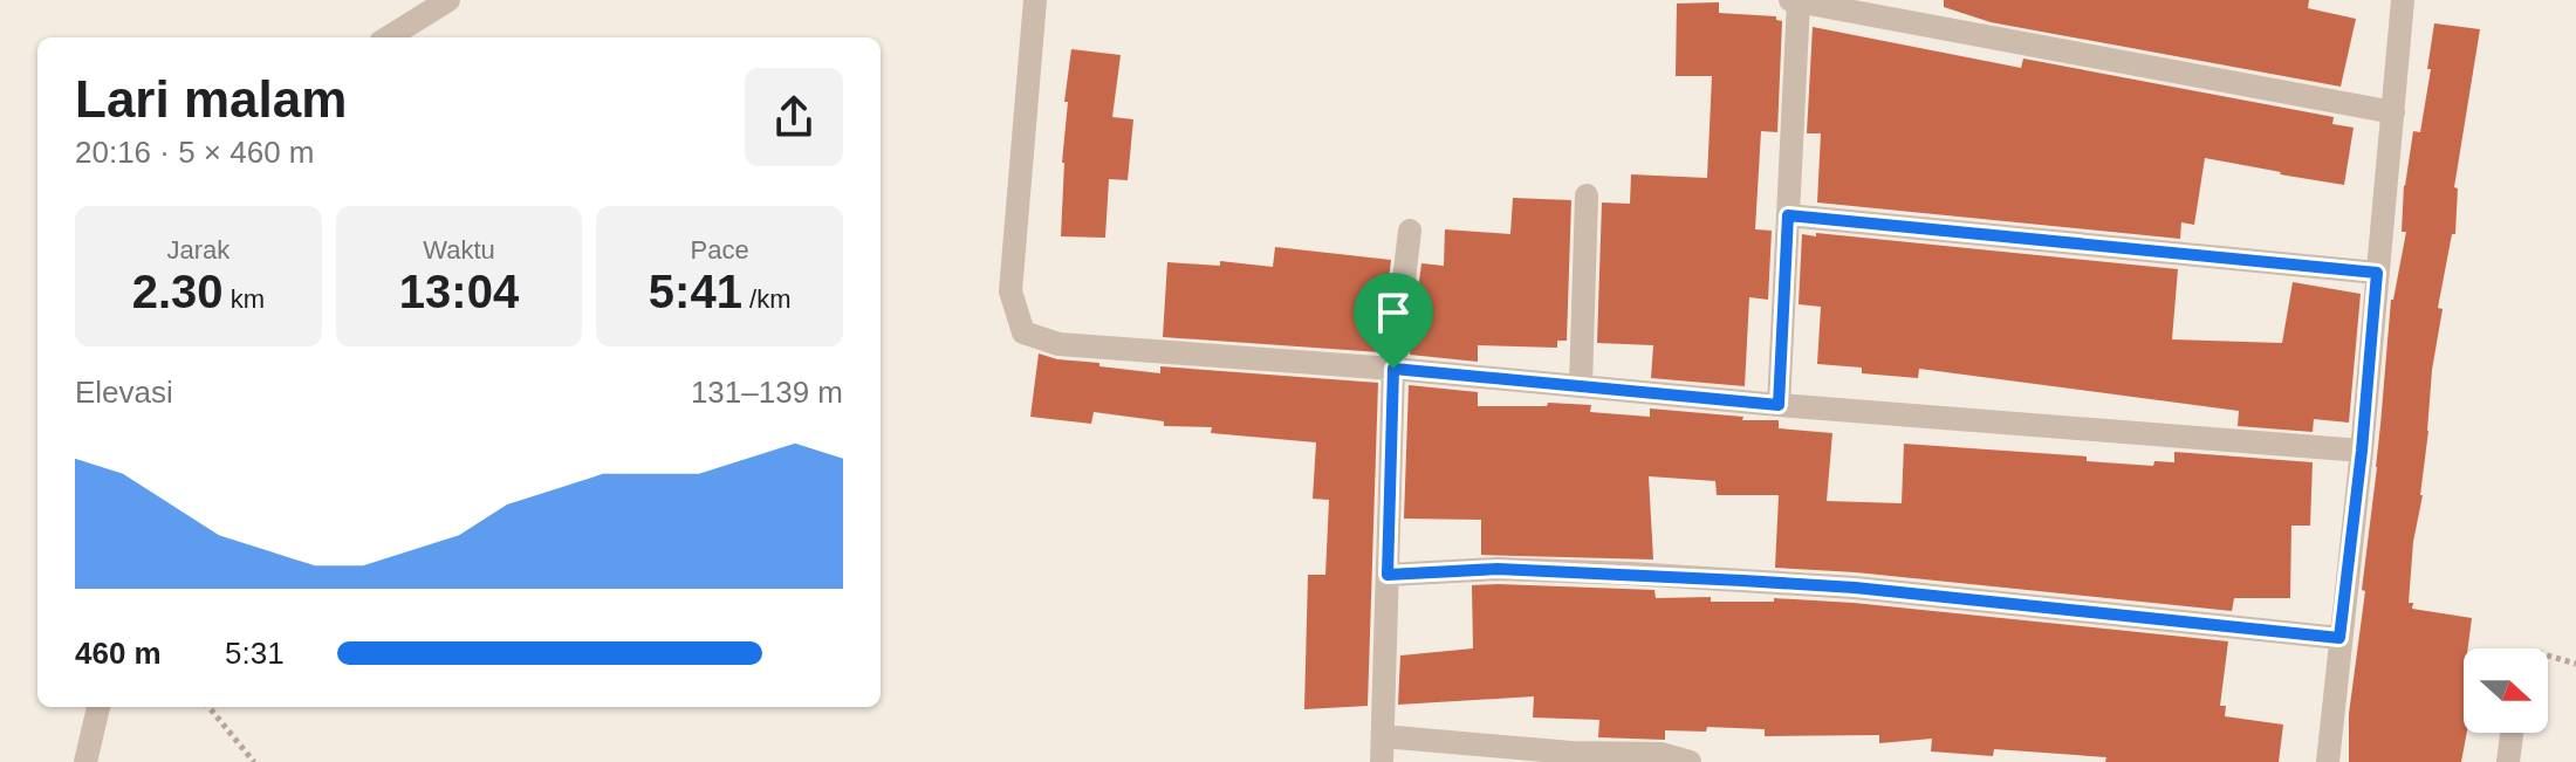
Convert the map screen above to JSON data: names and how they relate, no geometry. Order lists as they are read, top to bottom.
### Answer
{
  "north": "right",
  "page": {
    "heading": ["Lari malam", "20:16 · 5 × 460 m"],
    "stats": [
      ["Jarak", "2.30 km"],
      ["Waktu", "13:04"],
      ["Pace", "5:41 /km"]
    ],
    "chart": ["Elevasi", "131–139 m"],
    "list": [
      {
        "name": "460 m",
        "note": "5:31"
      }
    ]
  }
}
